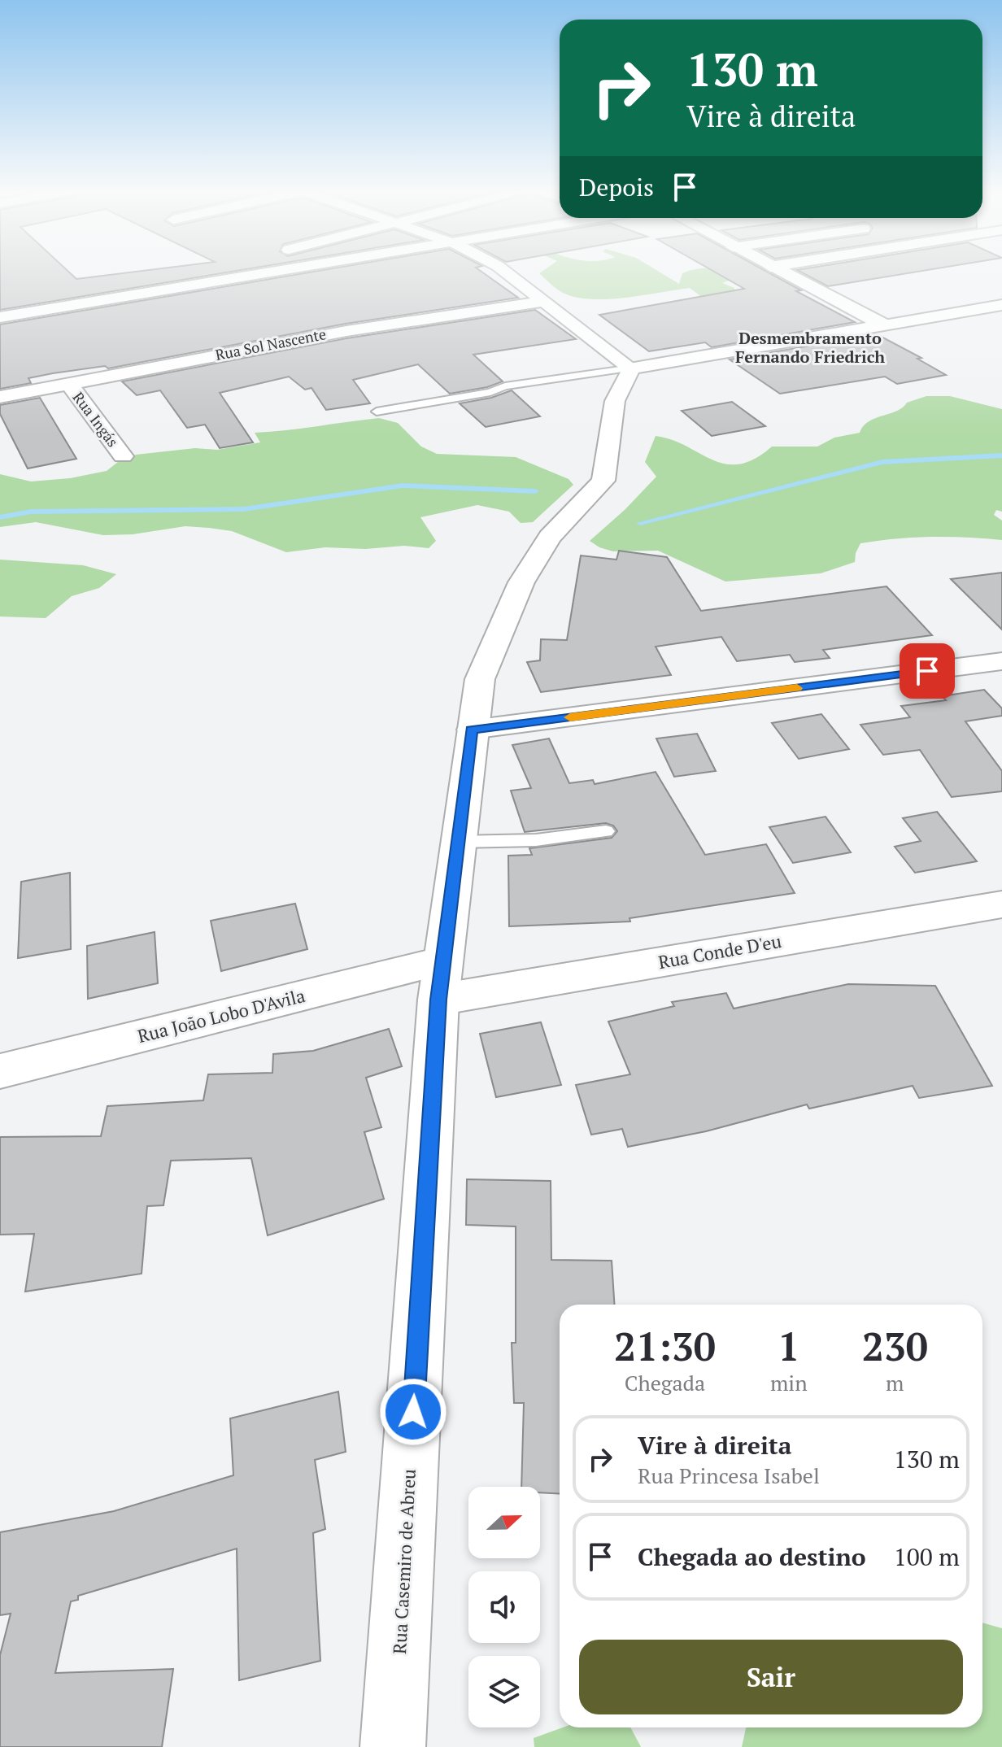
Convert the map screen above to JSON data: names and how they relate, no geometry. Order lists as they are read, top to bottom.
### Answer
{
  "streets": {
    "street": [
      "Rua Sol Nascente",
      "Rua Ingás",
      "Rua Conde D'eu",
      "Rua João Lobo D'Avila",
      "Rua Casemiro de Abreu"
    ]
  },
  "crossings": [
    ["Rua Sol Nascente", "Rua Ingás"],
    ["Rua Conde D'eu", "Rua João Lobo D'Avila"],
    ["Rua Conde D'eu", "Rua Casemiro de Abreu"],
    ["Rua João Lobo D'Avila", "Rua Casemiro de Abreu"]
  ],
  "districts": ["Desmembramento Fernando Friedrich"],
  "north": "right",
  "page": {
    "turn": ["130 m", "Vire à direita"],
    "then": "Depois",
    "eta": [
      "21:30",
      "Chegada",
      "1",
      "min",
      "230",
      "m"
    ],
    "list": [
      {
        "name": "Vire à direita",
        "note": "Rua Princesa Isabel",
        "value": "130 m"
      },
      {
        "name": "Chegada ao destino",
        "value": "100 m"
      }
    ],
    "buttons": "Sair"
  }
}
